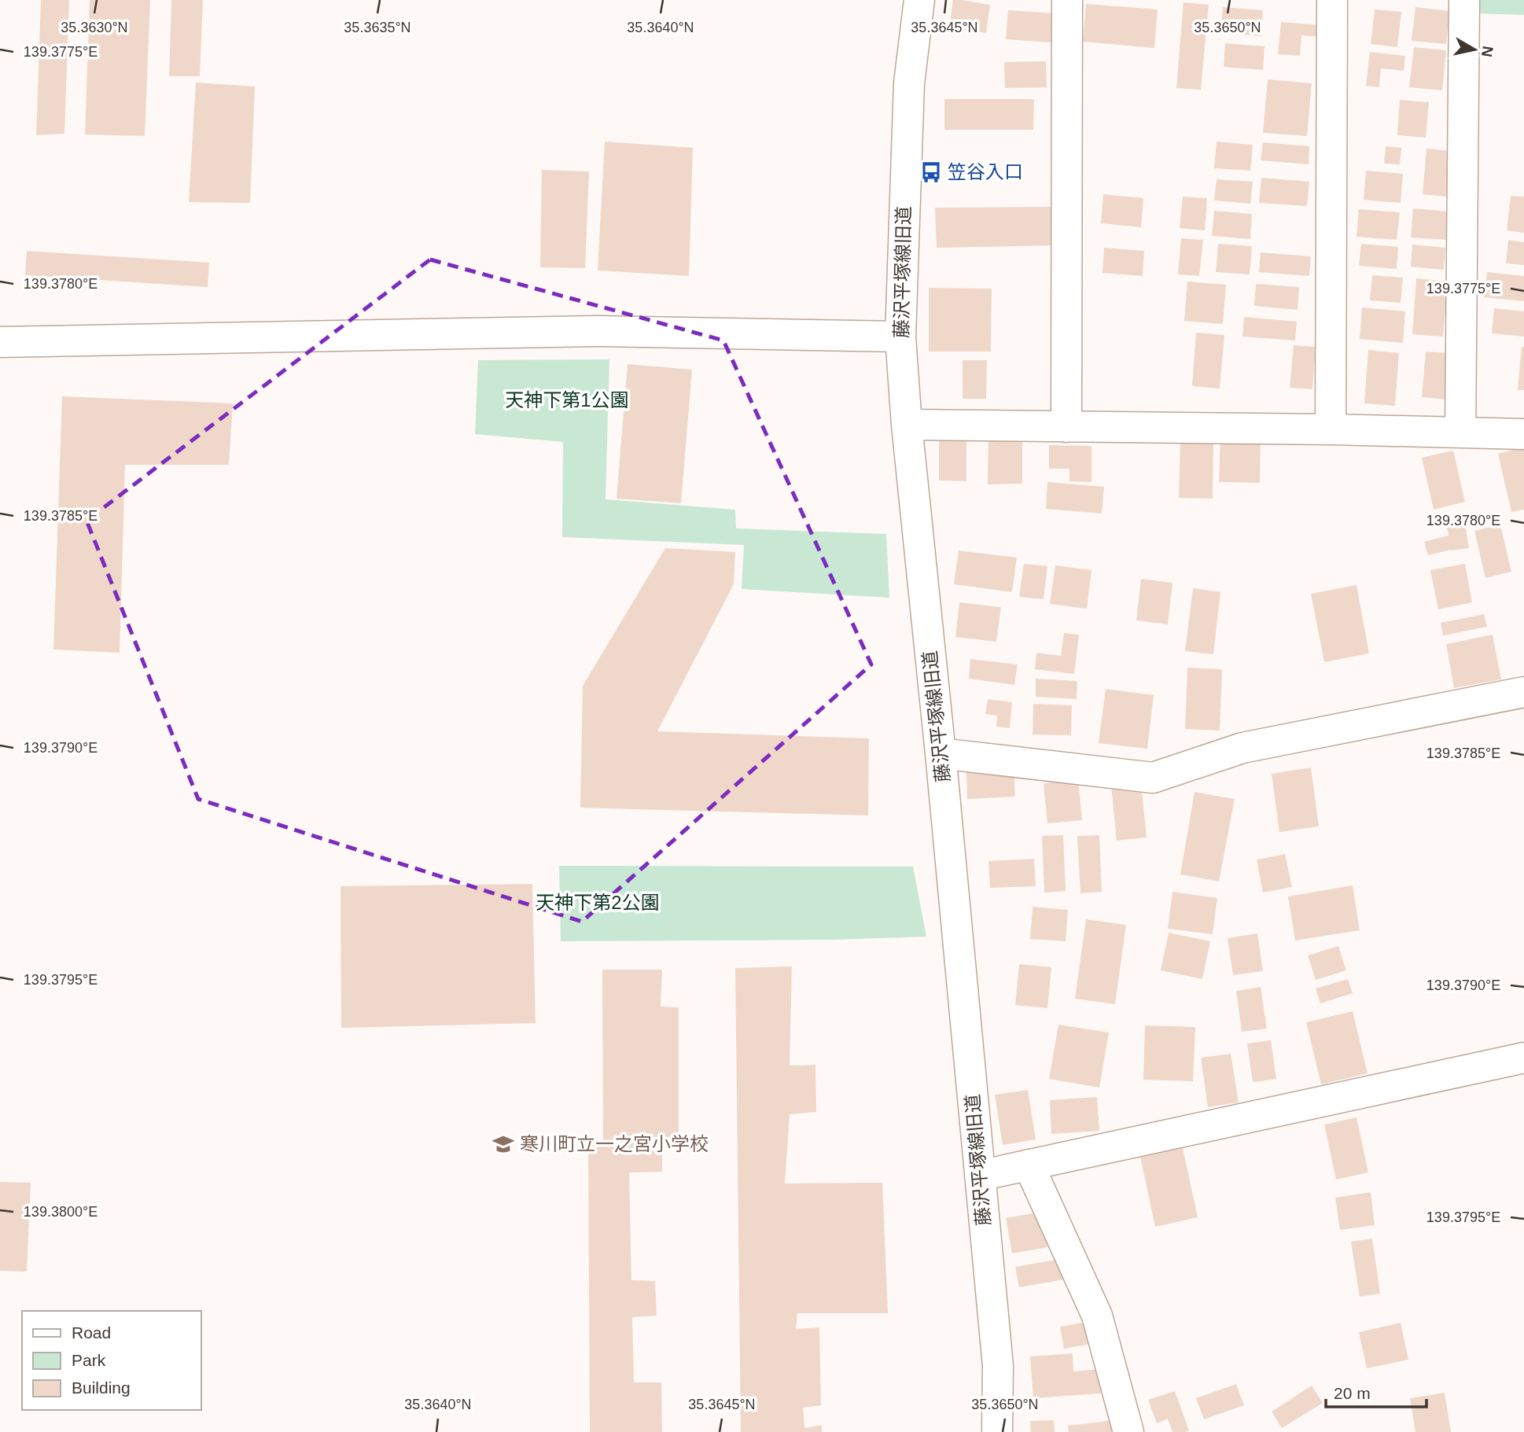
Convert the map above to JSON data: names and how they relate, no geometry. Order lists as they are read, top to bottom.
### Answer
{
  "streets": {
    "street": ["藤沢平塚線旧道"]
  },
  "parks": ["天神下第1公園", "天神下第2公園"],
  "places": {
    "bus stop": ["笠谷入口"],
    "school or university": ["寒川町立一之宮小学校"]
  },
  "legend": ["Road", "Park", "Building"],
  "scale_bar": "20 m",
  "north": "right",
  "coordinates": [
    "35.3635°N",
    "35.3640°N",
    "35.3645°N",
    "35.3650°N",
    "35.3630°N",
    "139.3775°E",
    "139.3780°E",
    "139.3785°E",
    "139.3790°E",
    "139.3795°E",
    "139.3800°E"
  ]
}
